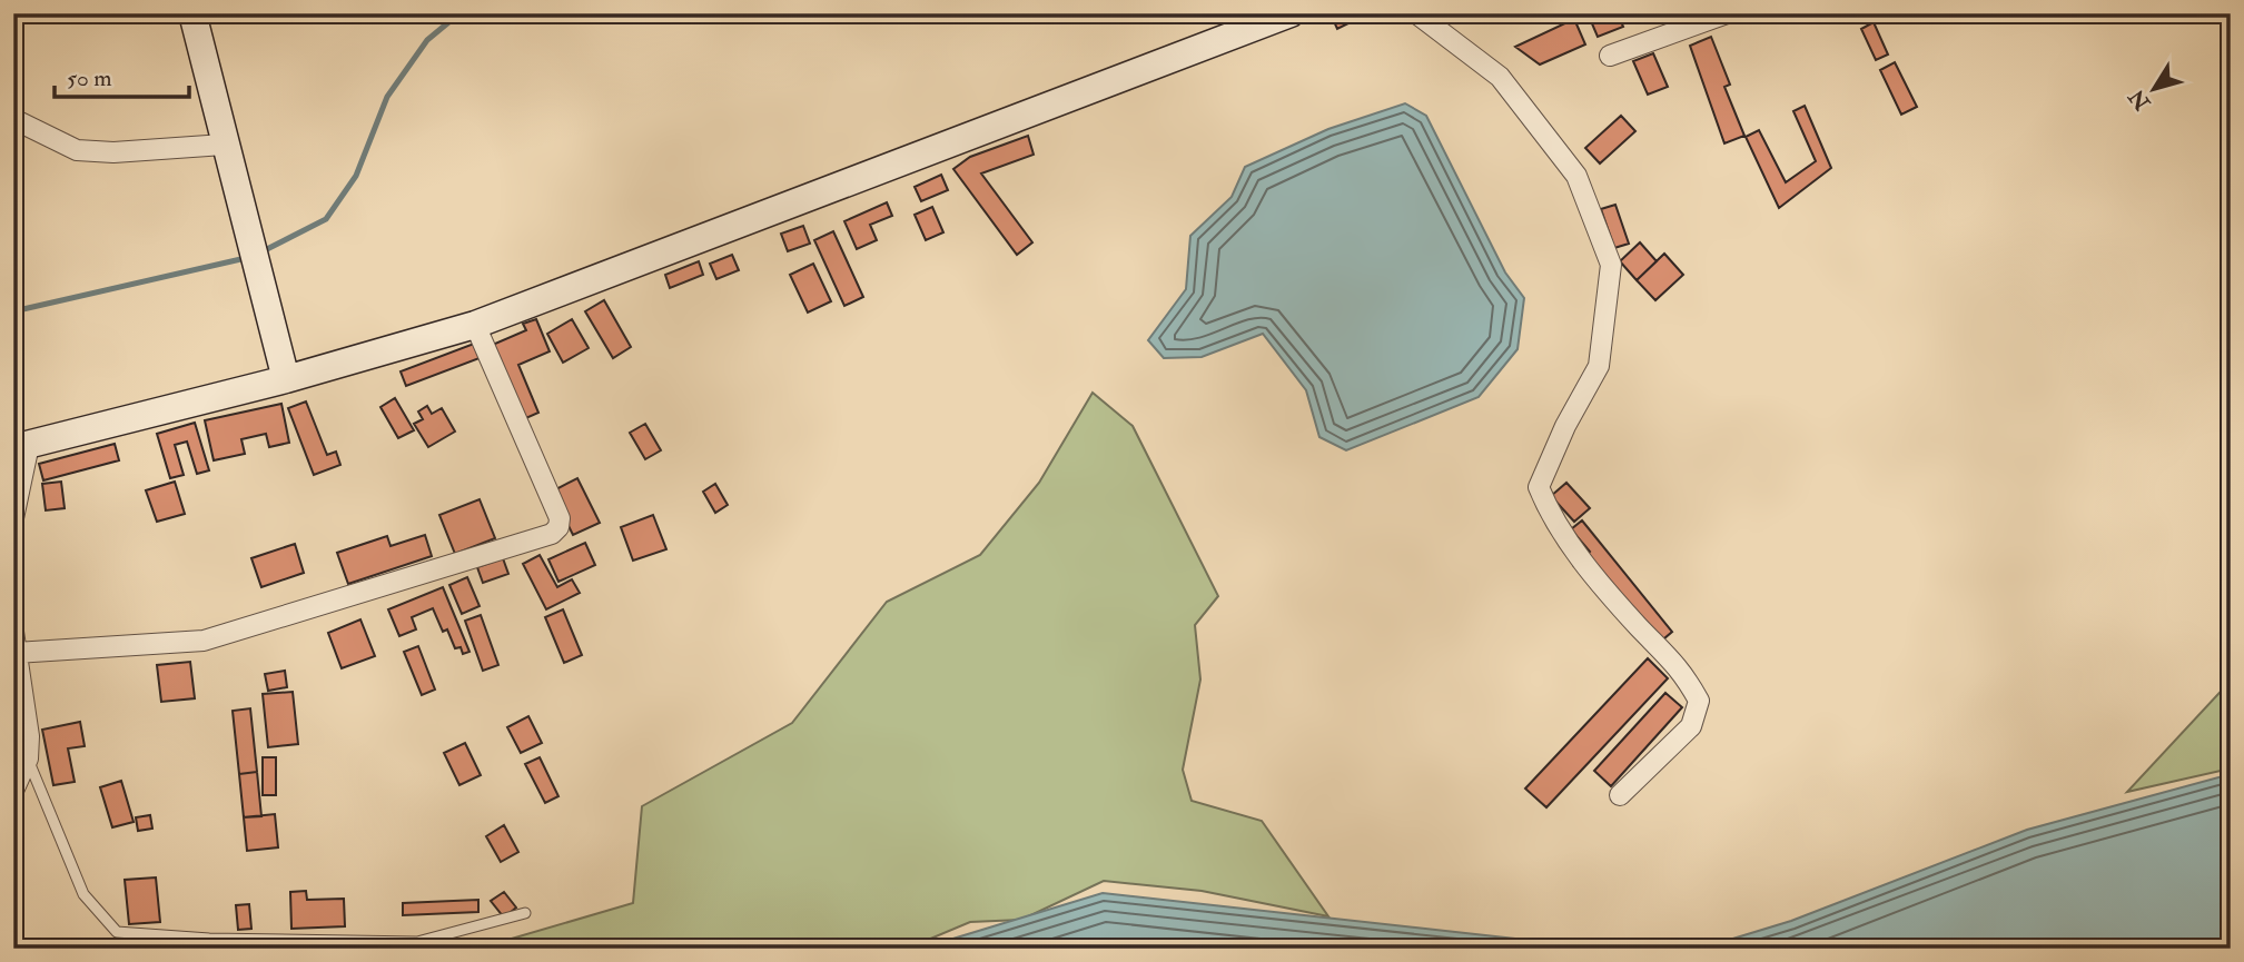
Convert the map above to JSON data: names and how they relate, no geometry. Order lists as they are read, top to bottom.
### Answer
{
  "scale_bar": "50 m",
  "north": "bottom left"
}
